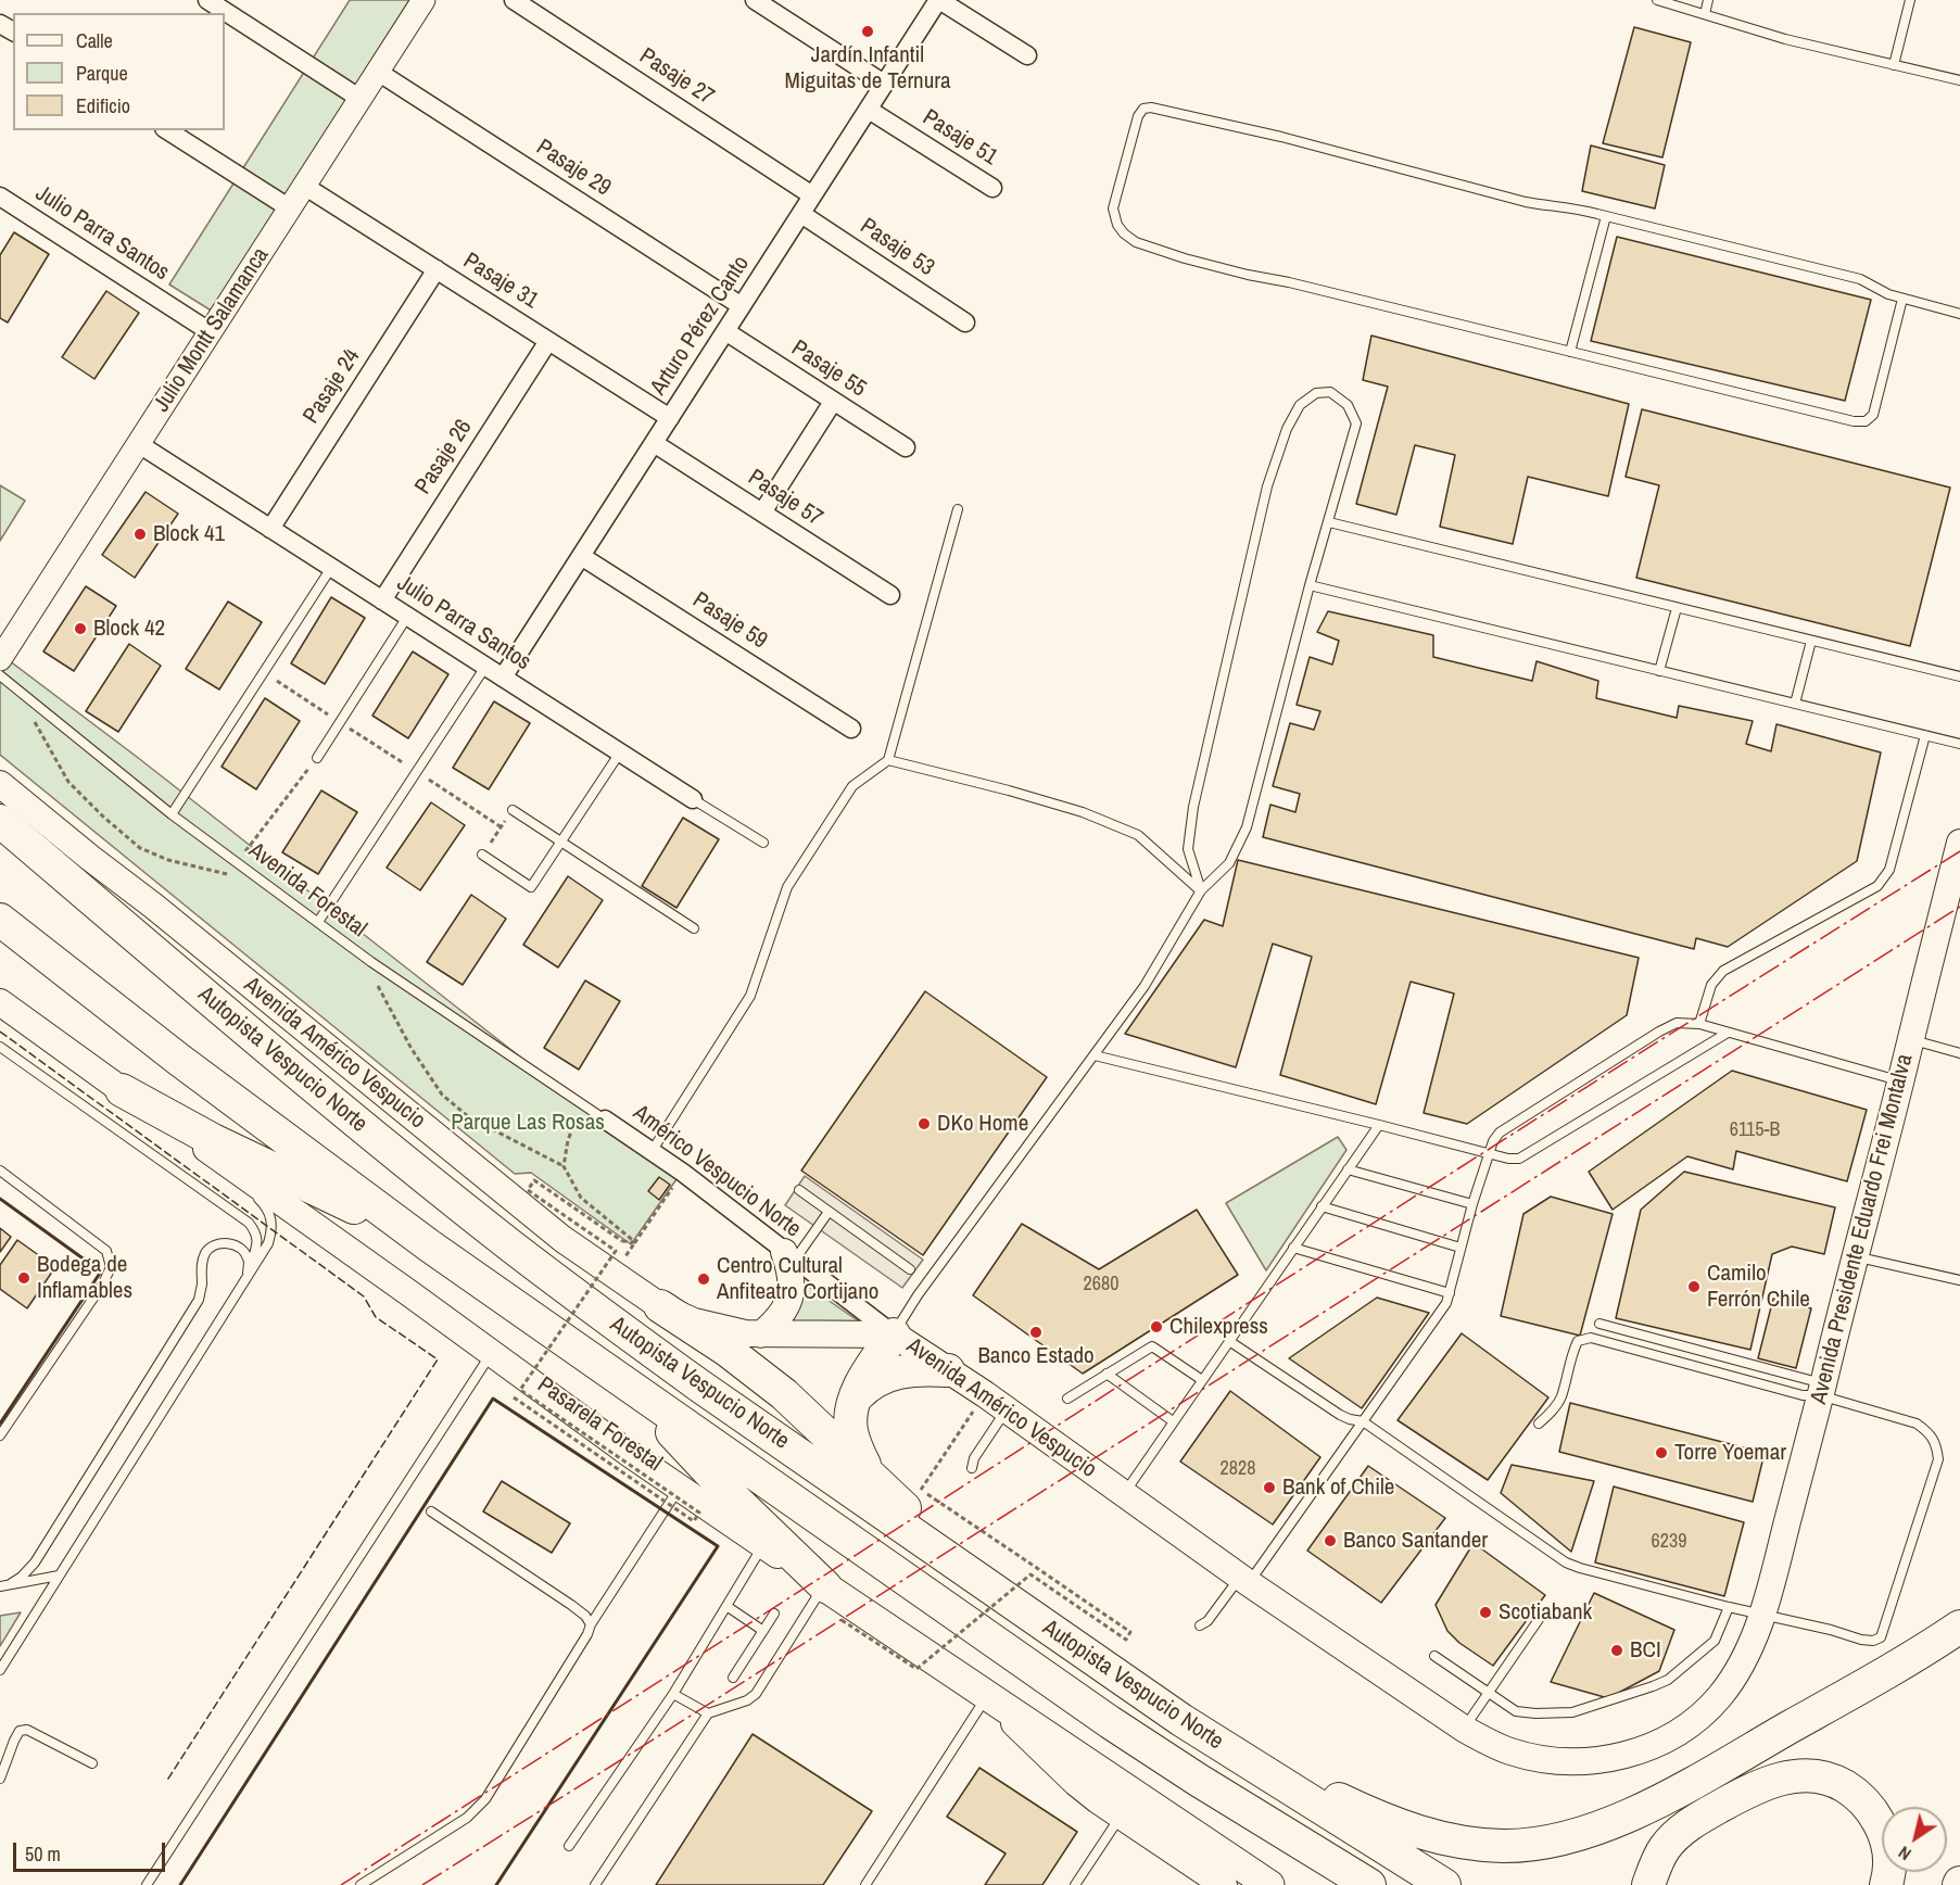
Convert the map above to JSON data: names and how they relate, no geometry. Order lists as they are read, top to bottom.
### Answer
{
  "streets": {
    "highway": ["Autopista Vespucio Norte"],
    "main road": ["Avenida Américo Vespucio", "Avenida Presidente Eduardo Frei Montalva"],
    "street": [
      "Pasaje 27",
      "Pasaje 51",
      "Pasaje 29",
      "Julio Parra Santos",
      "Pasaje 53",
      "Pasaje 31",
      "Arturo Pérez Canto",
      "Julio Montt Salamanca",
      "Pasaje 55",
      "Pasaje 24",
      "Pasaje 26",
      "Pasaje 57",
      "Pasaje 59",
      "Américo Vespucio Norte"
    ],
    "lane": ["Avenida Forestal"],
    "path": ["Pasarela Forestal"]
  },
  "crossings": [
    ["Pasaje 27", "Arturo Pérez Canto"],
    ["Pasaje 51", "Arturo Pérez Canto"],
    ["Pasaje 29", "Arturo Pérez Canto"],
    ["Pasaje 29", "Julio Montt Salamanca"],
    ["Julio Parra Santos", "Arturo Pérez Canto"],
    ["Julio Parra Santos", "Julio Montt Salamanca"],
    ["Julio Parra Santos", "Pasaje 24"],
    ["Julio Parra Santos", "Pasaje 26"],
    ["Pasaje 53", "Arturo Pérez Canto"],
    ["Pasaje 31", "Arturo Pérez Canto"],
    ["Pasaje 31", "Julio Montt Salamanca"],
    ["Pasaje 31", "Pasaje 24"],
    ["Pasaje 31", "Pasaje 26"],
    ["Arturo Pérez Canto", "Pasaje 55"],
    ["Arturo Pérez Canto", "Pasaje 57"],
    ["Arturo Pérez Canto", "Pasaje 59"],
    ["Avenida Forestal", "Américo Vespucio Norte"],
    ["Avenida Américo Vespucio", "Américo Vespucio Norte"],
    ["Avenida Américo Vespucio", "Avenida Presidente Eduardo Frei Montalva"]
  ],
  "parks": ["Parque Las Rosas"],
  "places": [
    "Jardín Infantil Miguitas de Ternura",
    "Block 41",
    "Block 42",
    "DKo Home",
    "Bodega de Inflamables",
    "Centro Cultural Anfiteatro Cortijano",
    "Camilo Ferrón Chile",
    "Chilexpress",
    "Banco Estado",
    "Torre Yoemar",
    "Bank of Chile",
    "Banco Santander",
    "Scotiabank",
    "BCI"
  ],
  "house_numbers": [
    "6115-B",
    "2680",
    "2828",
    "6239"
  ],
  "legend": ["Calle", "Parque", "Edificio"],
  "scale_bar": "50 m",
  "north": "bottom left"
}
